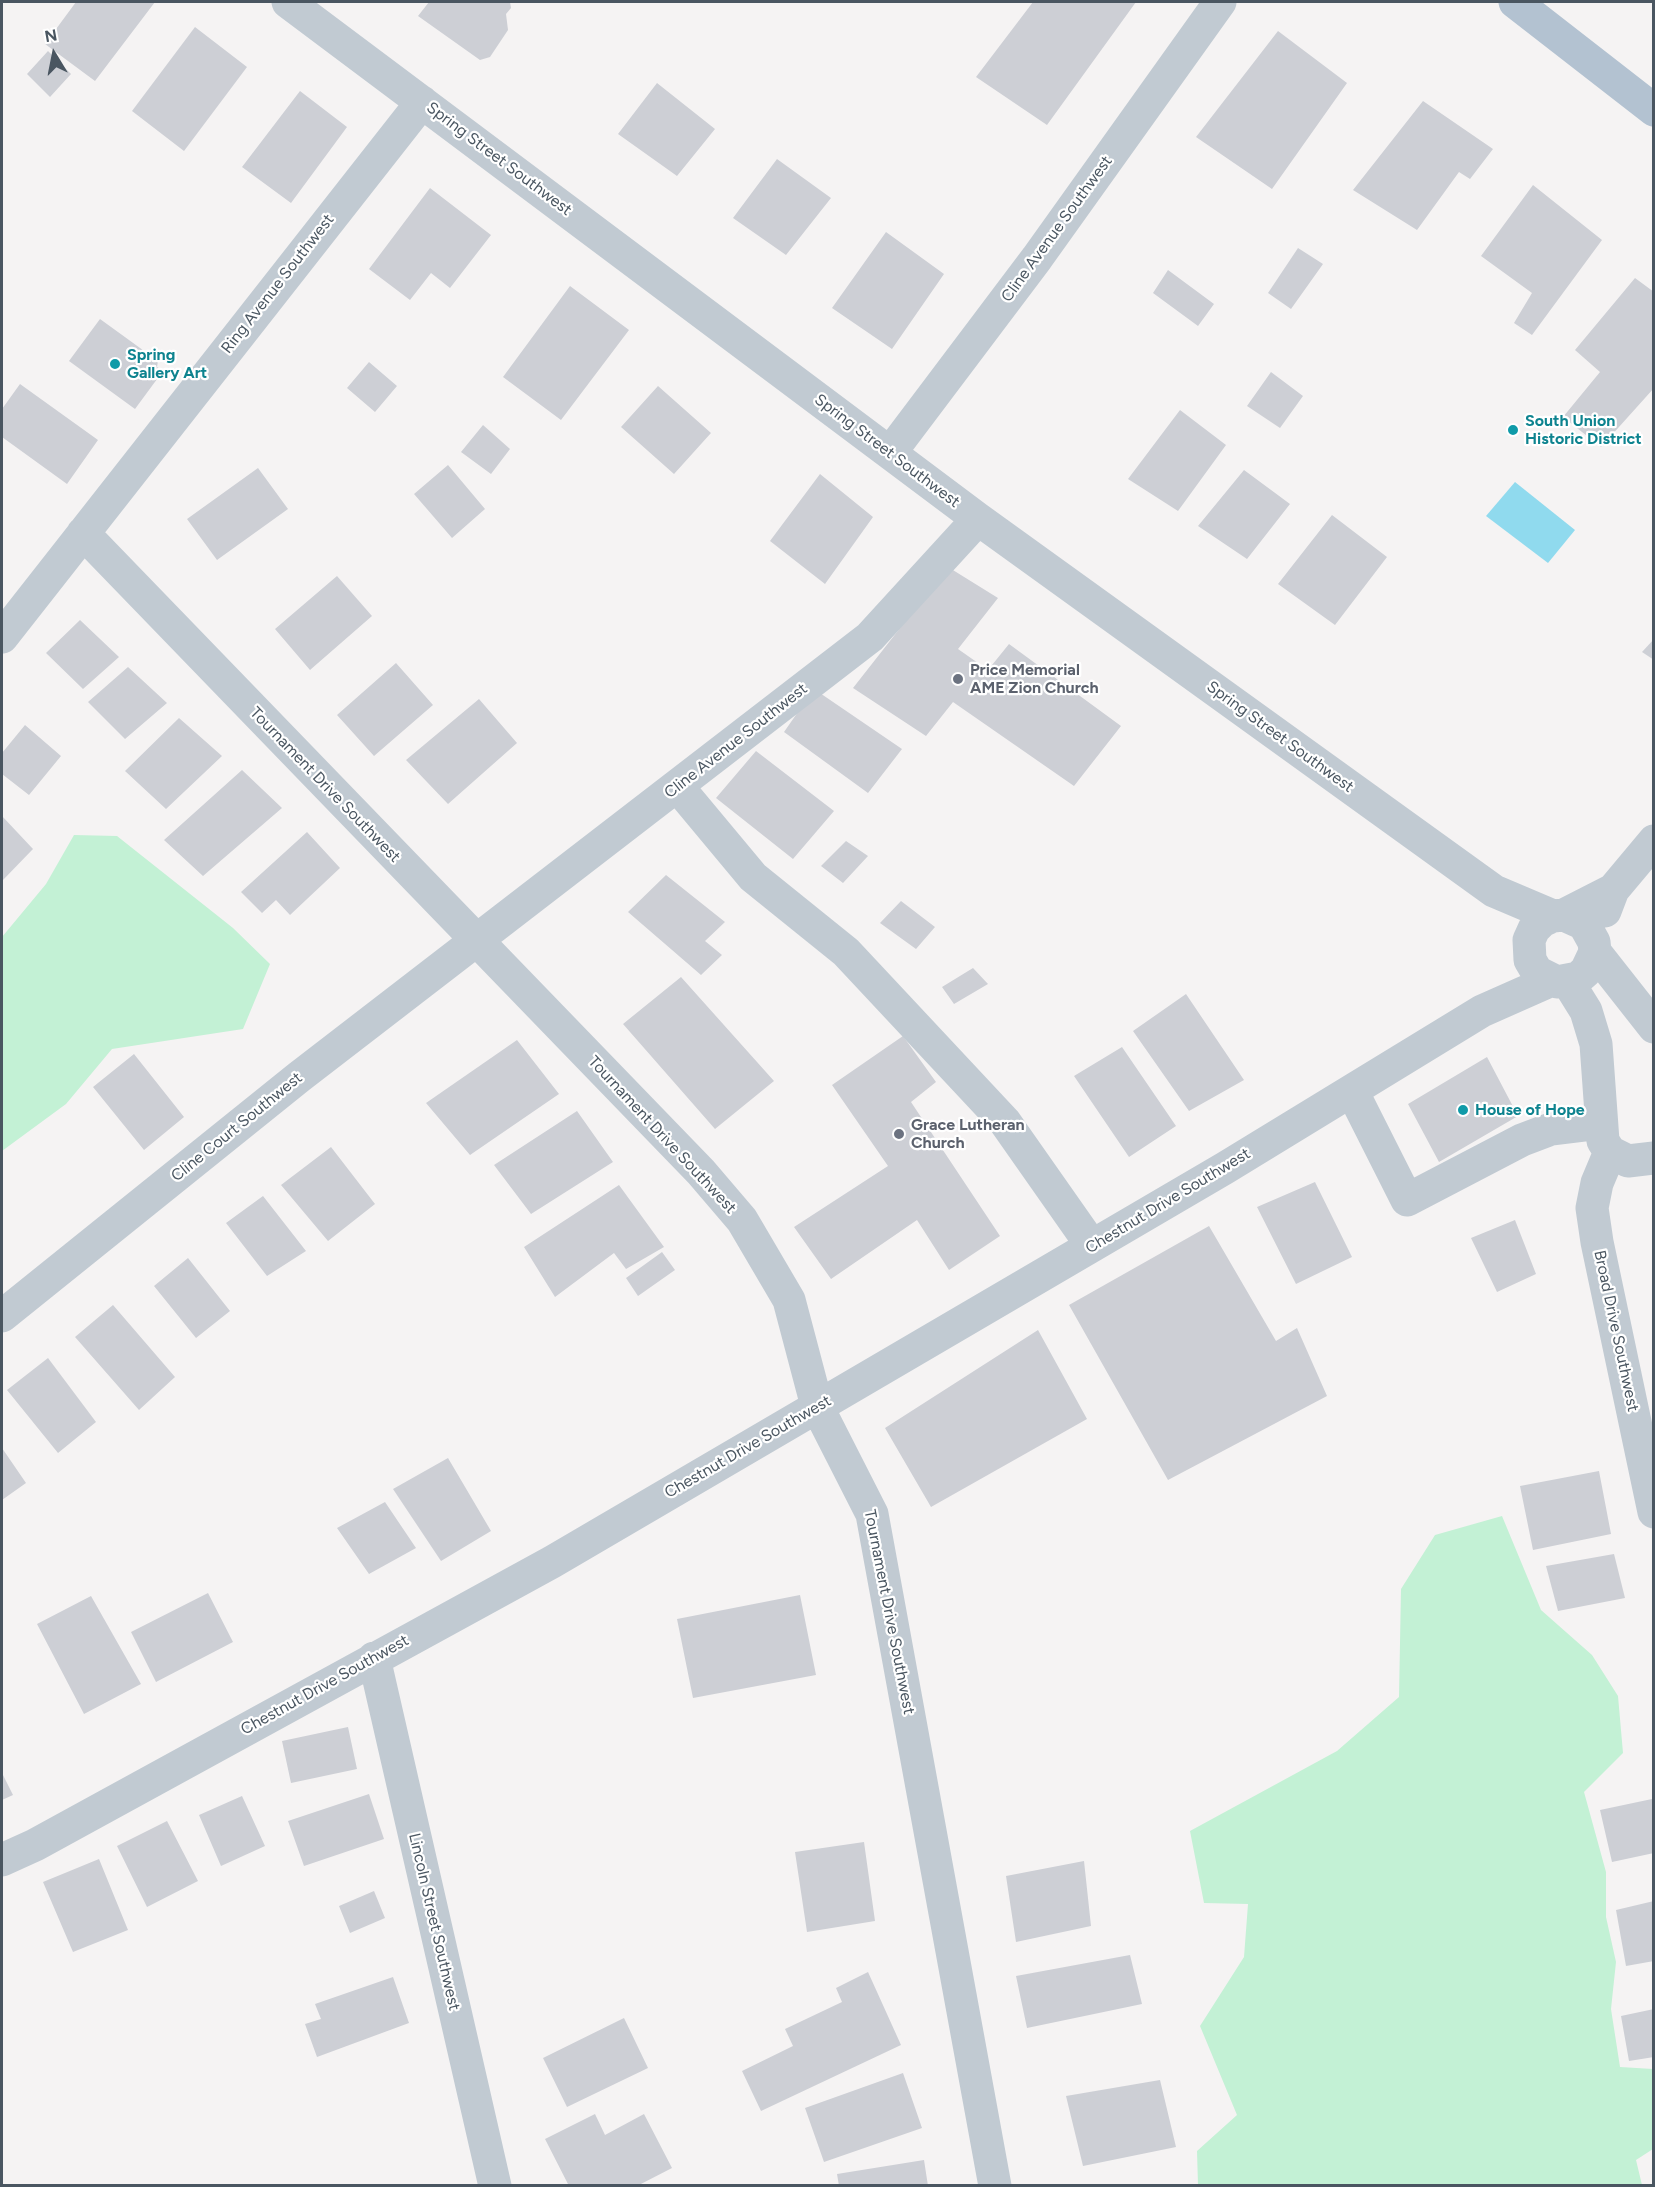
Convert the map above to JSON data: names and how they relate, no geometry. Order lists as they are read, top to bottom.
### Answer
{
  "streets": {
    "street": [
      "Spring Street Southwest",
      "Cline Avenue Southwest",
      "Ring Avenue Southwest",
      "Tournament Drive Southwest",
      "Cline Court Southwest",
      "Chestnut Drive Southwest",
      "Broad Drive Southwest",
      "Lincoln Street Southwest"
    ]
  },
  "crossings": [
    ["Spring Street Southwest", "Cline Avenue Southwest"],
    ["Spring Street Southwest", "Ring Avenue Southwest"],
    ["Spring Street Southwest", "Chestnut Drive Southwest"],
    ["Spring Street Southwest", "Broad Drive Southwest"],
    ["Cline Avenue Southwest", "Tournament Drive Southwest"],
    ["Cline Avenue Southwest", "Cline Court Southwest"],
    ["Ring Avenue Southwest", "Tournament Drive Southwest"],
    ["Tournament Drive Southwest", "Cline Court Southwest"],
    ["Tournament Drive Southwest", "Chestnut Drive Southwest"],
    ["Chestnut Drive Southwest", "Broad Drive Southwest"],
    ["Chestnut Drive Southwest", "Lincoln Street Southwest"]
  ],
  "places": [
    "Spring Gallery Art",
    "South Union Historic District",
    "Price Memorial AME Zion Church",
    "House of Hope",
    "Grace Lutheran Church"
  ],
  "north": "top"
}
